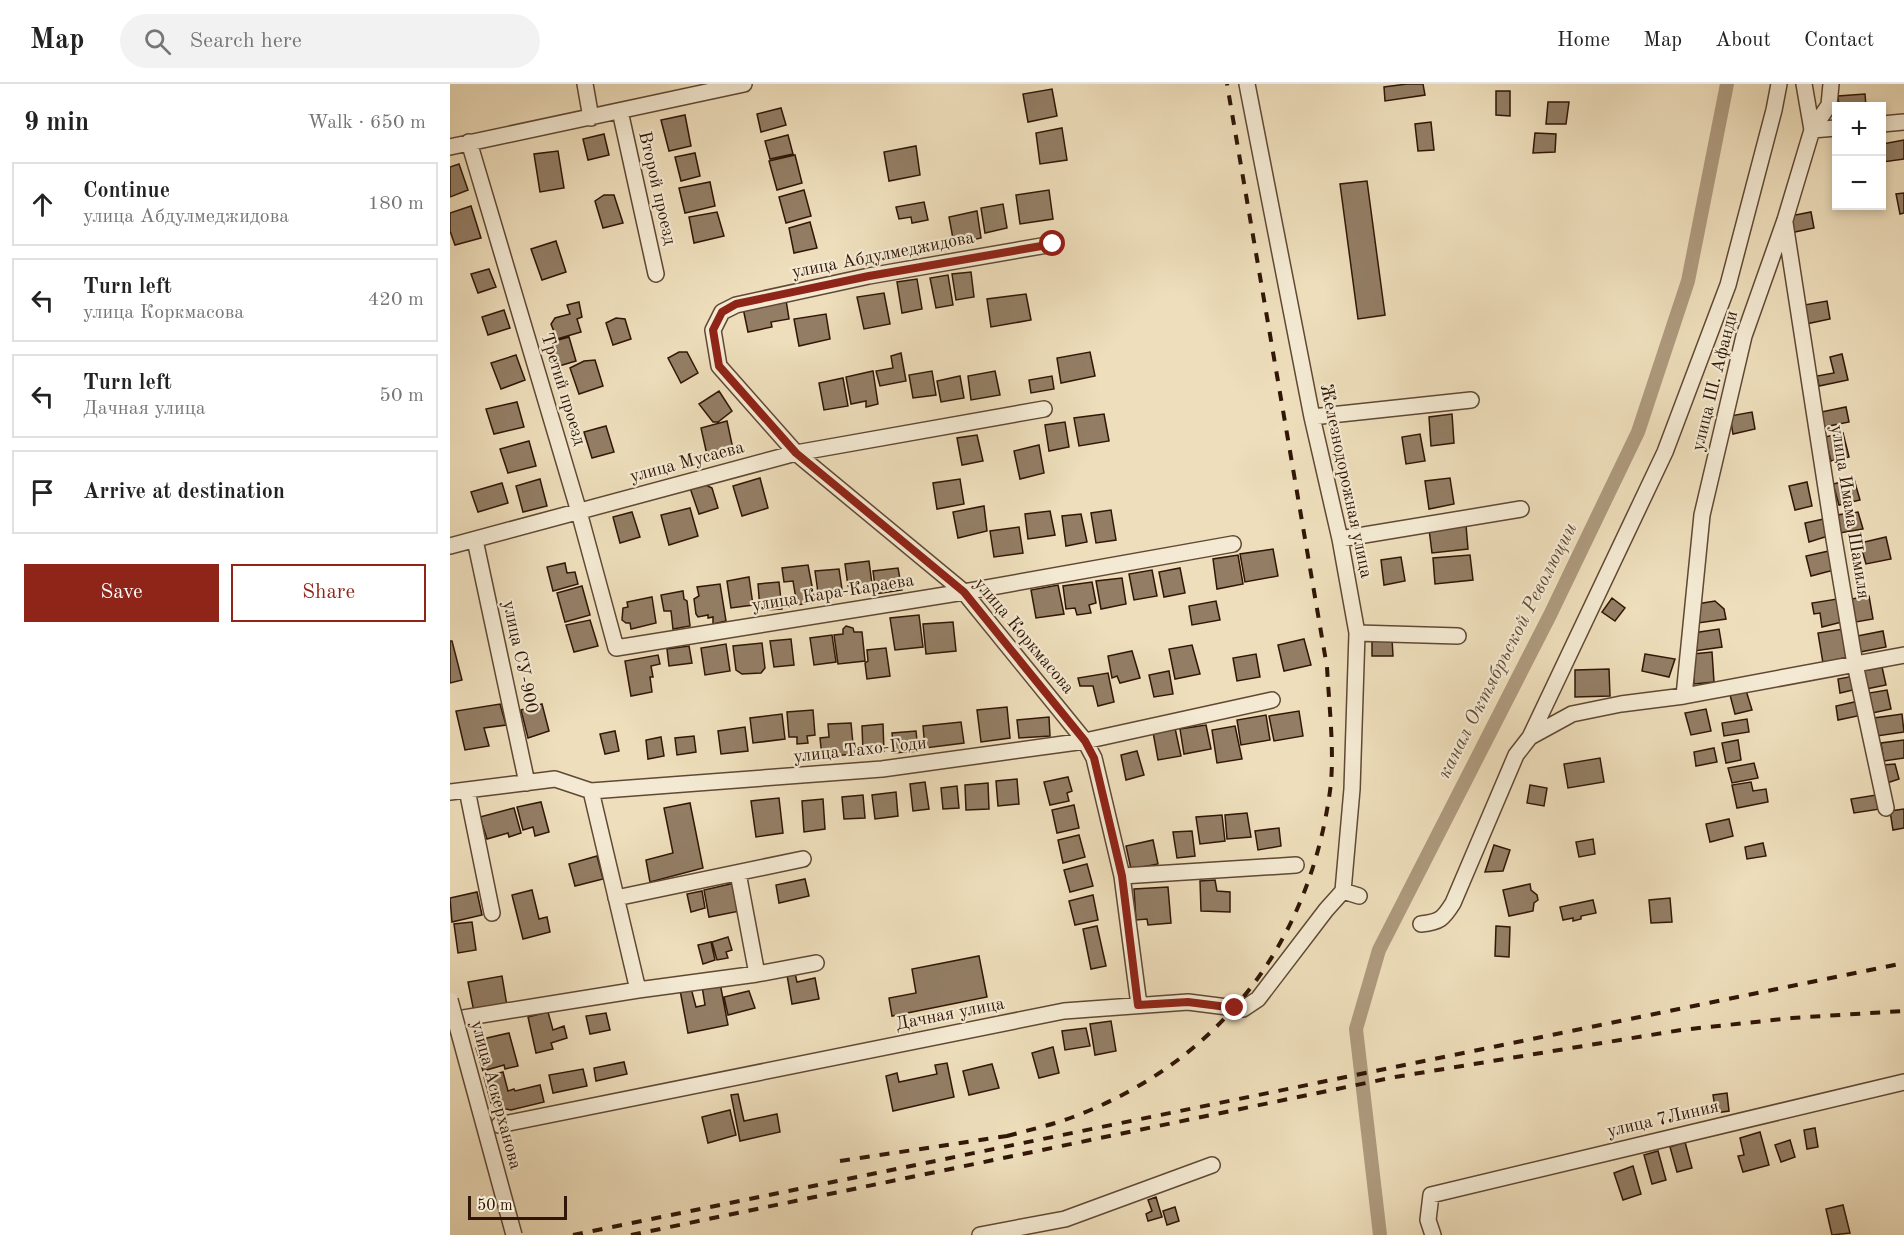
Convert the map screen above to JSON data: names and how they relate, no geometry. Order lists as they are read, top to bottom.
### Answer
{
  "streets": {
    "street": [
      "Второй проезд",
      "улица Абдулмеджидова",
      "улица Ш. Афанди",
      "Третий проезд",
      "улица Мусаева",
      "Железнодорожная улица",
      "улица Имама Шамиля",
      "улица Кара-Караева",
      "улица Коркмасова",
      "улица СУ-900",
      "улица Тахо-Годи",
      "Дачная улица",
      "улица Аскерханова",
      "улица 7Линия"
    ]
  },
  "crossings": [
    ["улица Абдулмеджидова", "улица Коркмасова"],
    ["улица Ш. Афанди", "улица Имама Шамиля"],
    ["Третий проезд", "улица Мусаева"],
    ["Третий проезд", "улица Кара-Караева"],
    ["улица Мусаева", "улица Коркмасова"],
    ["улица Мусаева", "улица СУ-900"],
    ["Железнодорожная улица", "Дачная улица"],
    ["улица Кара-Караева", "улица Коркмасова"],
    ["улица Коркмасова", "улица Тахо-Годи"],
    ["улица Коркмасова", "Дачная улица"],
    ["улица СУ-900", "улица Тахо-Годи"]
  ],
  "water": ["канал Октябрьской Революции"],
  "scale_bar": "50 m",
  "page": {
    "header": "Map",
    "search": "Search here",
    "nav": [
      "Home",
      "Map",
      "About",
      "Contact"
    ],
    "heading": ["9 min", "Walk · 650 m"],
    "map_buttons": ["+", "−"],
    "list": [
      ["Continue", "улица Абдулмеджидова", "180 m"],
      ["Turn left", "улица Коркмасова", "420 m"],
      ["Turn left", "Дачная улица", "50 m"],
      "Arrive at destination"
    ],
    "buttons": ["Save", "Share"],
    "scale": "50 m"
  }
}
